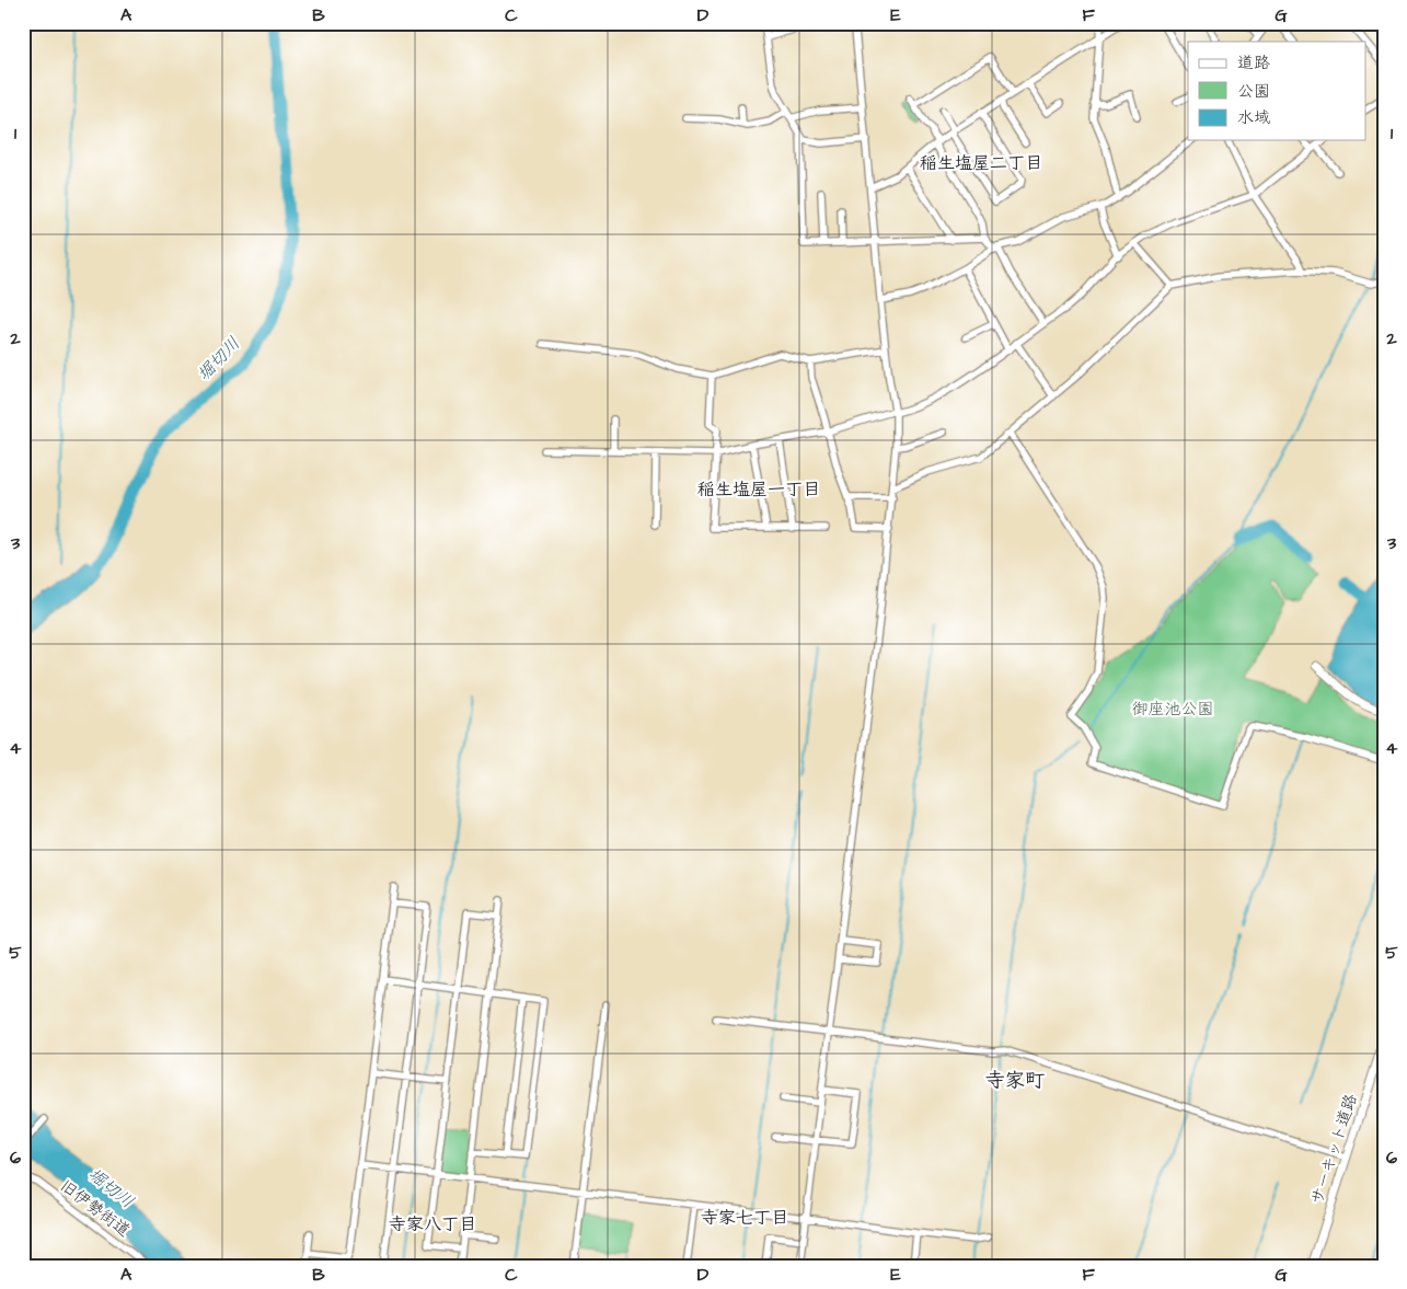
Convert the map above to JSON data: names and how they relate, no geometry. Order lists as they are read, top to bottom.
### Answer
{
  "streets": {
    "street": ["サーキット道路", "旧伊勢街道"]
  },
  "districts": [
    "稲生塩屋二丁目",
    "稲生塩屋一丁目",
    "寺家町",
    "寺家七丁目",
    "寺家八丁目"
  ],
  "water": ["堀切川"],
  "parks": ["御座池公園"],
  "legend": ["道路", "公園", "水域"],
  "grid": {
    "columns": [
      "A",
      "B",
      "C",
      "D",
      "E",
      "F",
      "G"
    ],
    "rows": [
      "1",
      "2",
      "3",
      "4",
      "5",
      "6"
    ]
  }
}
